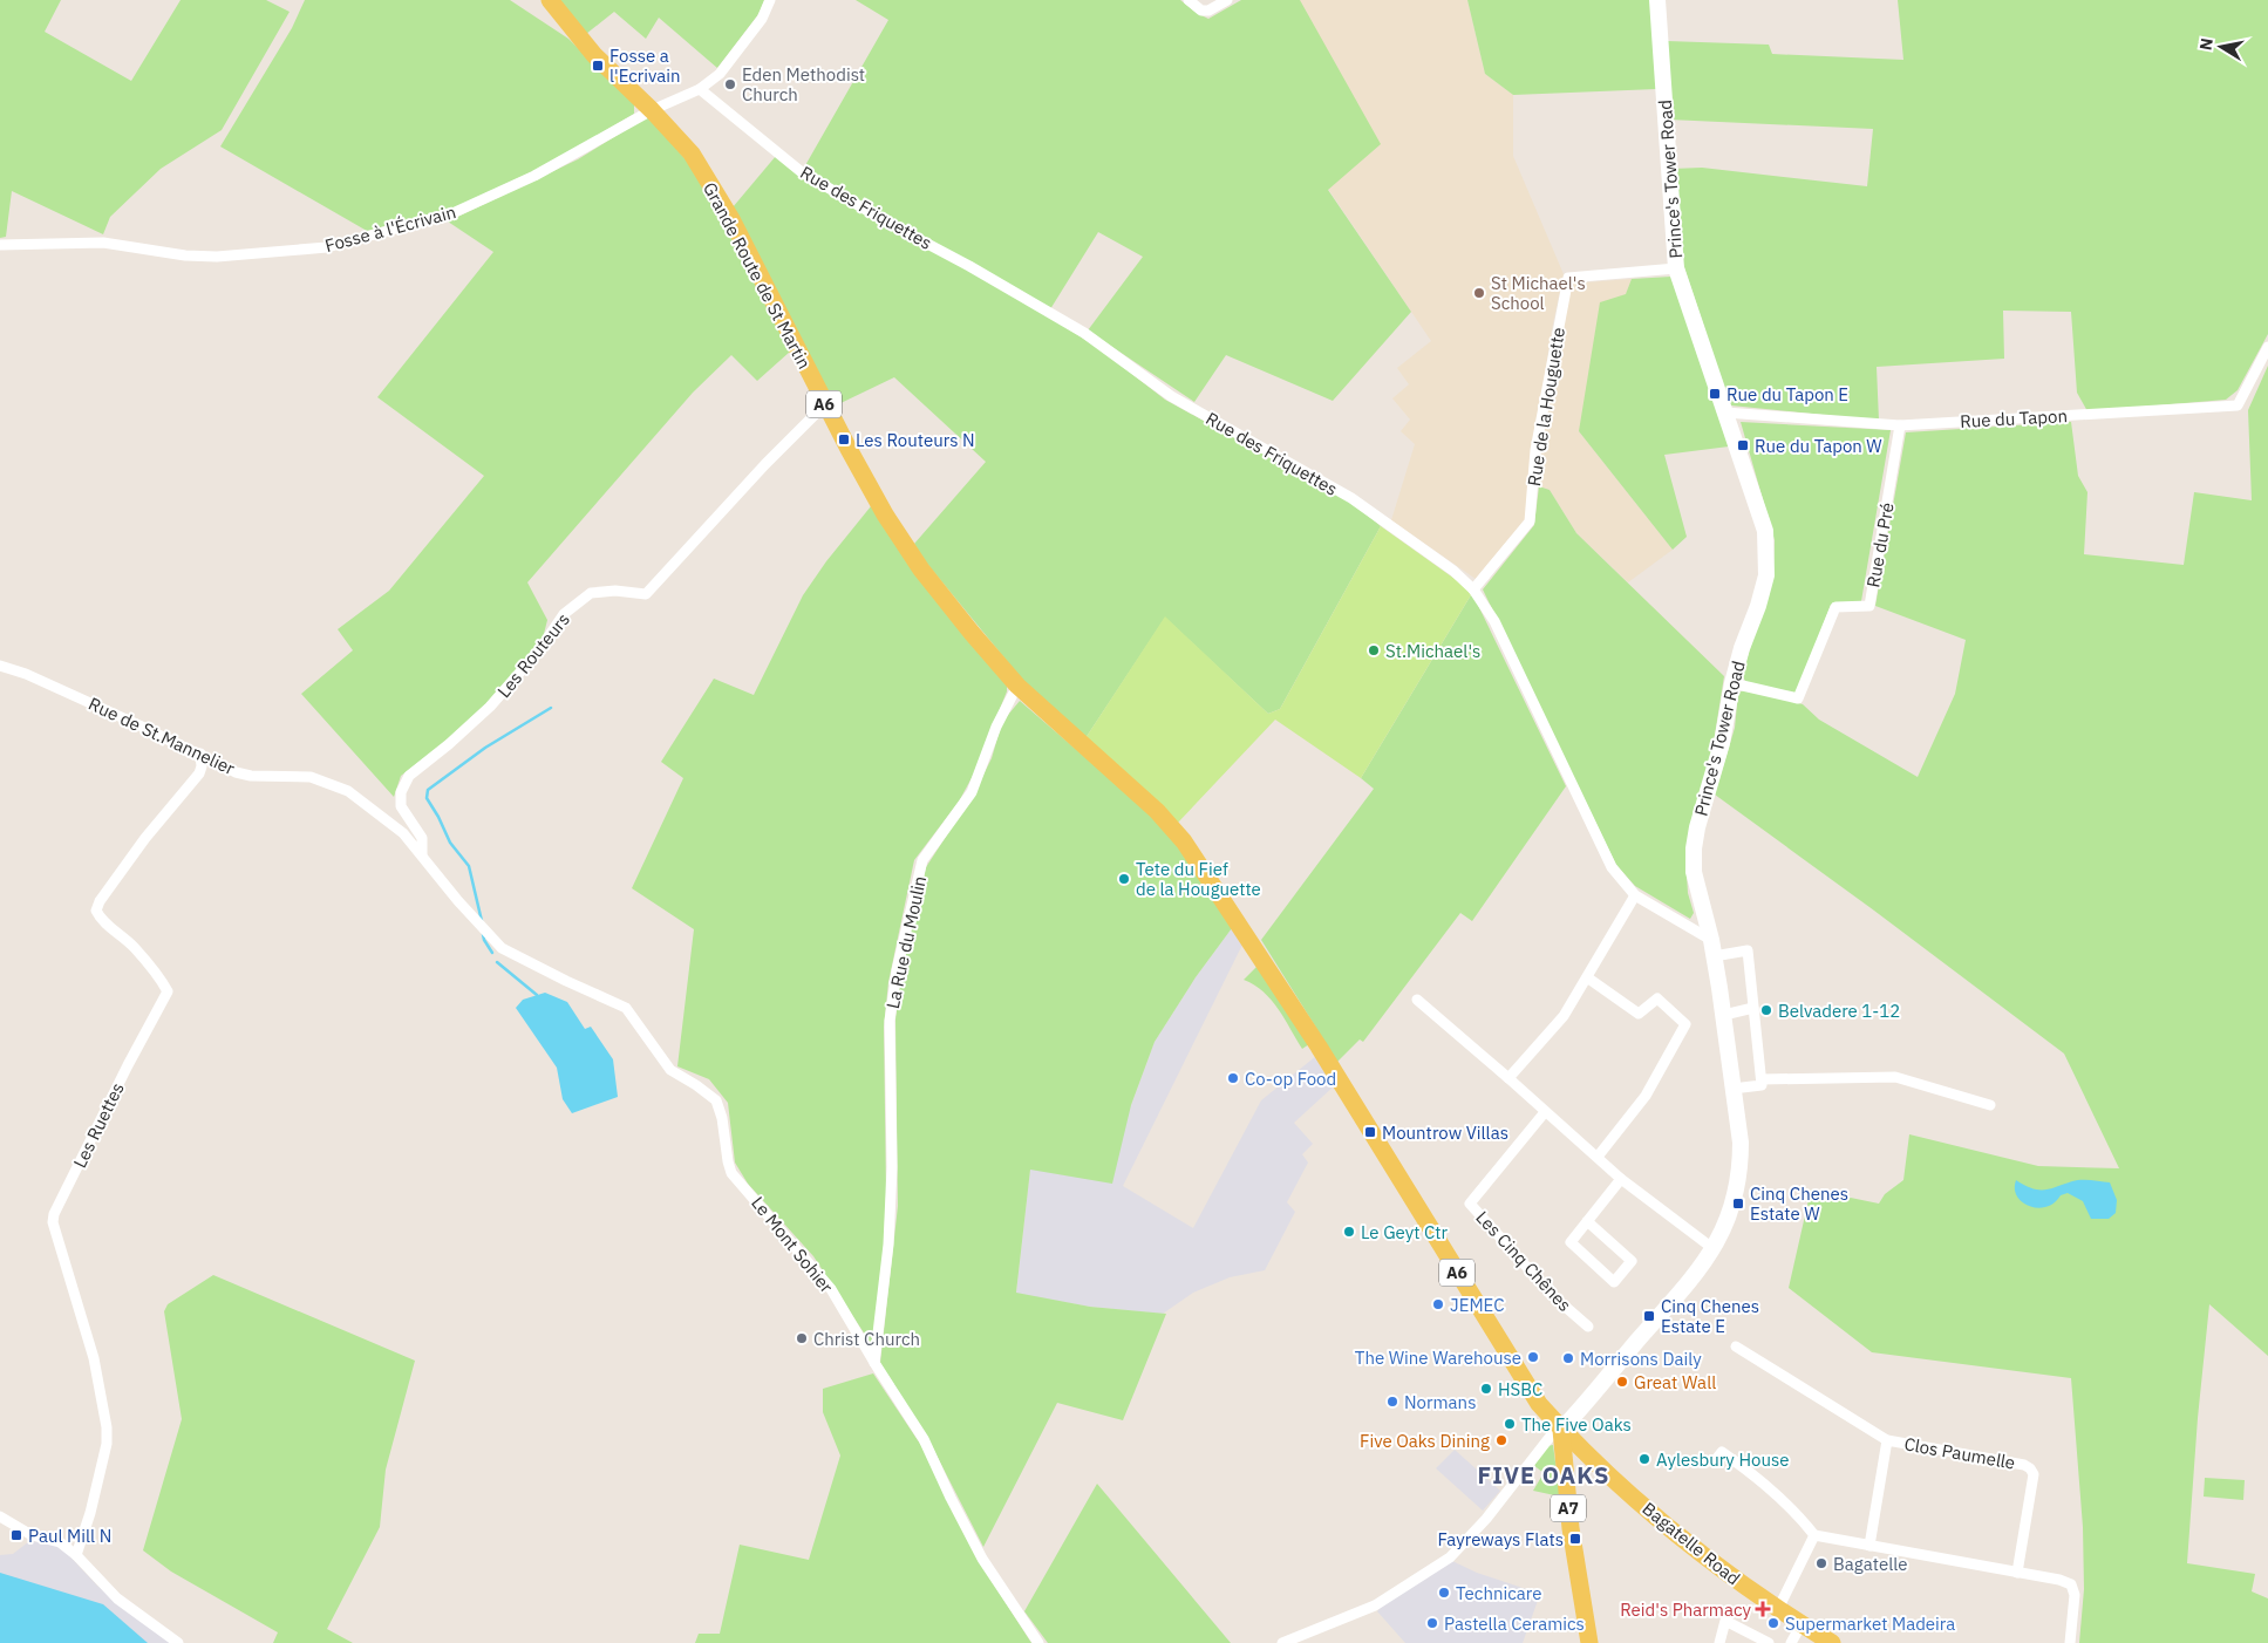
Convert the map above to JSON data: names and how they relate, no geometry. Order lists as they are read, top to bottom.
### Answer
{
  "streets": {
    "main road": [
      "Prince's Tower Road",
      "Grande Route de St Martin",
      "A6",
      "A7",
      "Bagatelle Road"
    ],
    "street": [
      "Rue des Friquettes",
      "Fosse à l'Écrivain",
      "Rue de la Houguette",
      "Rue du Tapon",
      "Rue du Pré",
      "Les Routeurs",
      "Rue de St.Mannelier",
      "La Rue du Moulin",
      "Les Ruettes",
      "Le Mont Sohier",
      "Les Cinq Chênes",
      "Clos Paumelle"
    ]
  },
  "crossings": [
    ["Prince's Tower Road", "Rue des Friquettes"],
    ["Prince's Tower Road", "A6"],
    ["Prince's Tower Road", "Rue de la Houguette"],
    ["Prince's Tower Road", "Rue du Tapon"],
    ["Prince's Tower Road", "Rue du Pré"],
    ["Prince's Tower Road", "A7"],
    ["Prince's Tower Road", "Bagatelle Road"],
    ["Rue des Friquettes", "Fosse à l'Écrivain"],
    ["Rue des Friquettes", "Rue de la Houguette"],
    ["Fosse à l'Écrivain", "Grande Route de St Martin"],
    ["Grande Route de St Martin", "A6"],
    ["Grande Route de St Martin", "Les Routeurs"],
    ["Grande Route de St Martin", "La Rue du Moulin"],
    ["A6", "La Rue du Moulin"],
    ["A6", "A7"],
    ["A6", "Bagatelle Road"],
    ["Rue du Tapon", "Rue du Pré"],
    ["Les Routeurs", "Rue de St.Mannelier"],
    ["Rue de St.Mannelier", "Les Ruettes"],
    ["Rue de St.Mannelier", "Le Mont Sohier"],
    ["La Rue du Moulin", "Le Mont Sohier"],
    ["A7", "Bagatelle Road"]
  ],
  "districts": ["FIVE OAKS"],
  "places": {
    "transit": [
      "Fosse a l'Ecrivain",
      "Rue du Tapon E",
      "Les Routeurs N",
      "Rue du Tapon W",
      "Mountrow Villas",
      "Cinq Chenes Estate W",
      "Cinq Chenes Estate E",
      "Paul Mill N",
      "Fayreways Flats"
    ],
    "other": [
      "Eden Methodist Church",
      "St Michael's School",
      "St.Michael's",
      "Tete du Fief de la Houguette",
      "Belvadere 1-12",
      "Co-op Food",
      "Le Geyt Ctr",
      "JEMEC",
      "Christ Church",
      "The Wine Warehouse",
      "Morrisons Daily",
      "Great Wall",
      "HSBC",
      "Normans",
      "The Five Oaks",
      "Five Oaks Dining",
      "Aylesbury House",
      "Bagatelle",
      "Technicare",
      "Pastella Ceramics",
      "Supermarket Madeira"
    ],
    "health": ["Reid's Pharmacy"]
  },
  "north": "left"
}
